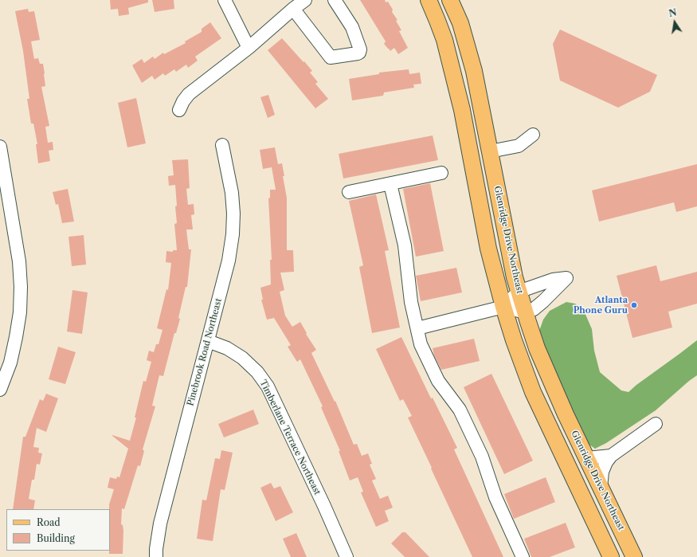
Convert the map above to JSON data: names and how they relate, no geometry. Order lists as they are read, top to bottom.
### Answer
{
  "streets": {
    "main road": ["Glenridge Drive Northeast"],
    "street": ["Pinebrook Road Northeast", "Timberlane Terrace Northeast"]
  },
  "crossings": [
    ["Pinebrook Road Northeast", "Timberlane Terrace Northeast"]
  ],
  "places": ["Atlanta Phone Guru"],
  "legend": ["Road", "Building"],
  "north": "top"
}
